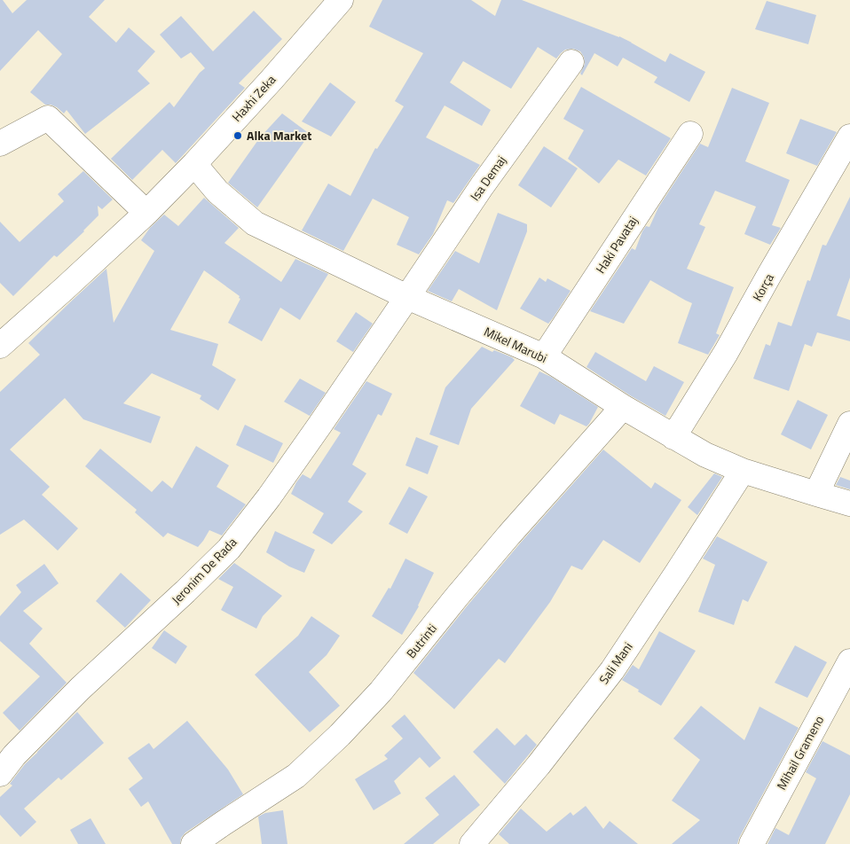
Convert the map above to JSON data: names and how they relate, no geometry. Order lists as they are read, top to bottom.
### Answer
{
  "streets": {
    "street": [
      "Haxhi Zeka",
      "Isa Demaj",
      "Haki Pavataj",
      "Korça",
      "Mikel Marubi",
      "Jeronim De Rada",
      "Butrinti",
      "Sali Mani",
      "Mihail Grameno"
    ]
  },
  "crossings": [
    ["Haxhi Zeka", "Mikel Marubi"],
    ["Isa Demaj", "Mikel Marubi"],
    ["Isa Demaj", "Jeronim De Rada"],
    ["Haki Pavataj", "Mikel Marubi"],
    ["Korça", "Mikel Marubi"],
    ["Mikel Marubi", "Jeronim De Rada"],
    ["Mikel Marubi", "Butrinti"],
    ["Mikel Marubi", "Sali Mani"]
  ],
  "places": ["Alka Market"]
}
